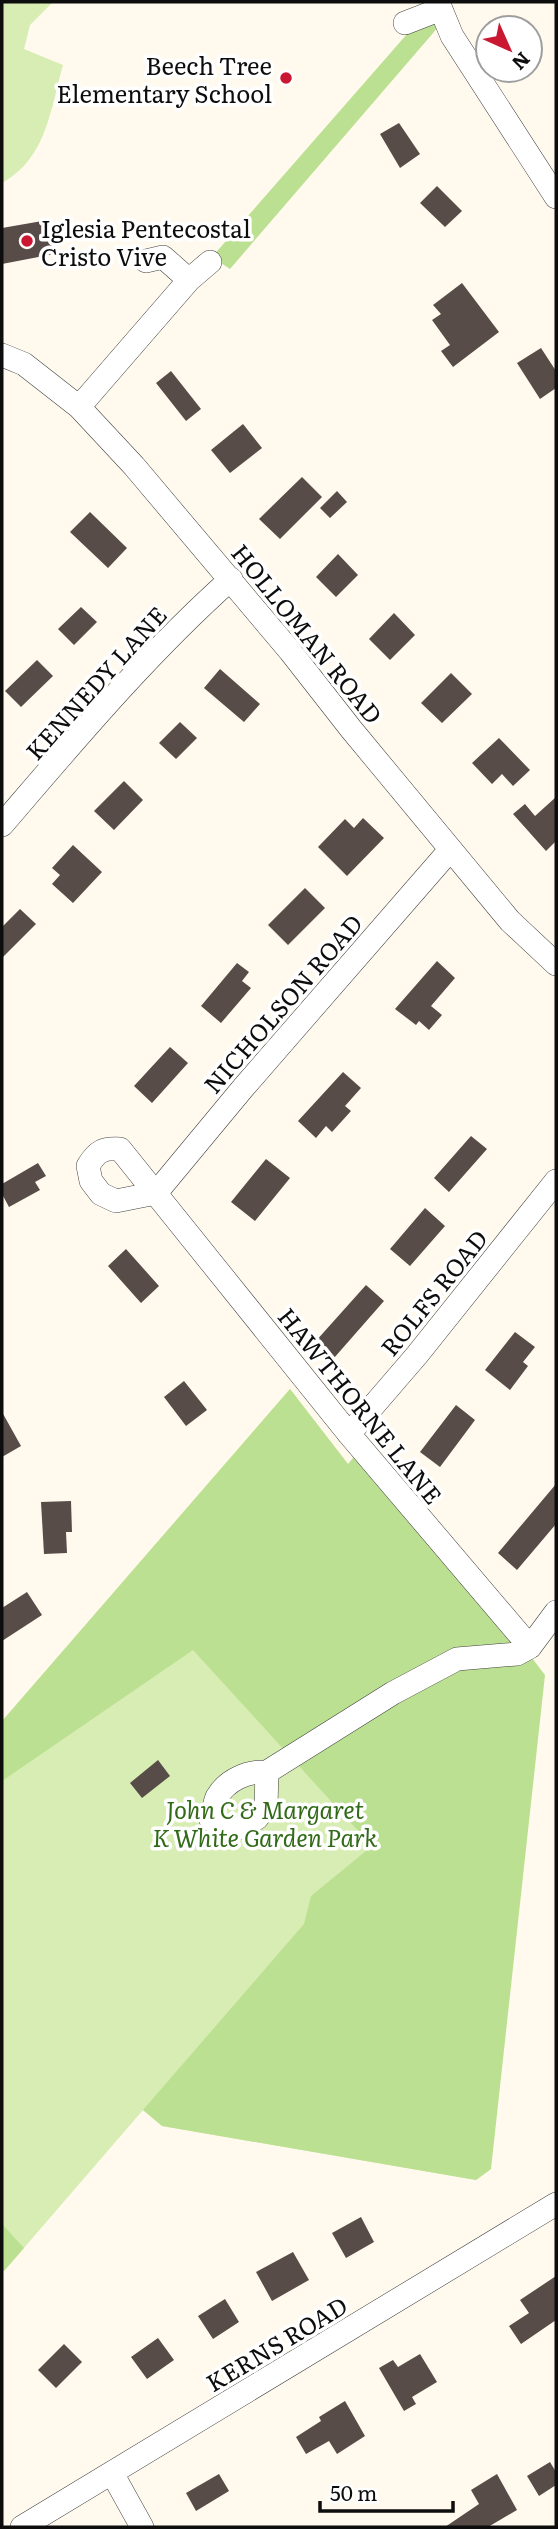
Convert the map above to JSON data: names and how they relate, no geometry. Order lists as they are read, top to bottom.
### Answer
{
  "streets": {
    "street": [
      "HOLLOMAN ROAD",
      "KENNEDY LANE",
      "NICHOLSON ROAD",
      "ROLFS ROAD",
      "HAWTHORNE LANE",
      "KERNS ROAD"
    ]
  },
  "crossings": [
    ["HOLLOMAN ROAD", "KENNEDY LANE"],
    ["HOLLOMAN ROAD", "NICHOLSON ROAD"],
    ["NICHOLSON ROAD", "HAWTHORNE LANE"],
    ["ROLFS ROAD", "HAWTHORNE LANE"]
  ],
  "parks": ["John C & Margaret K White Garden Park"],
  "places": ["Beech Tree Elementary School", "Iglesia Pentecostal Cristo Vive"],
  "scale_bar": "50 m",
  "north": "bottom right"
}
